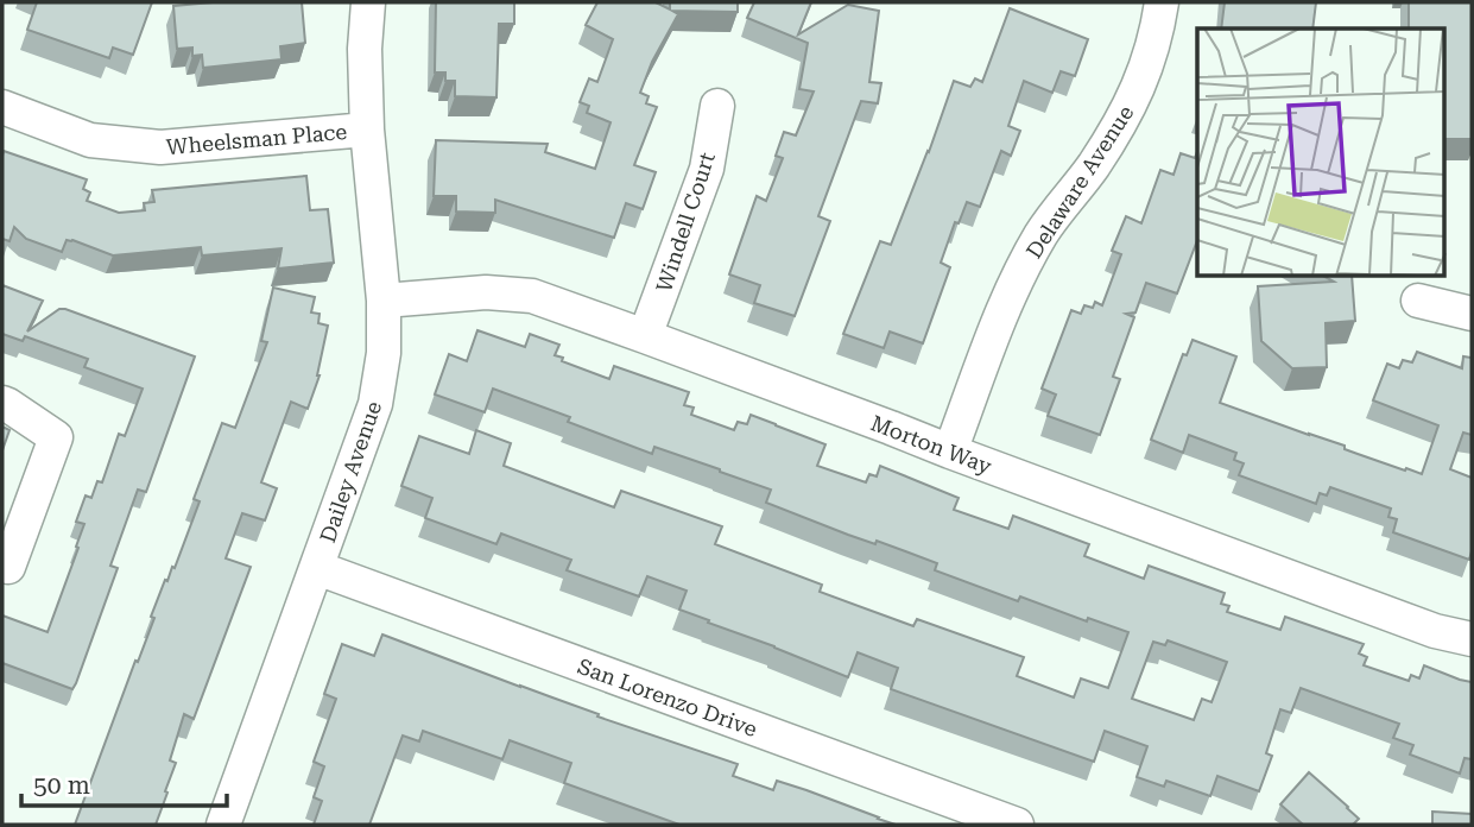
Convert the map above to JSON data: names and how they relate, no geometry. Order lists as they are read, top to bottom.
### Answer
{
  "streets": {
    "street": [
      "Wheelsman Place",
      "Delaware Avenue",
      "Windell Court",
      "Morton Way",
      "Dailey Avenue",
      "San Lorenzo Drive"
    ]
  },
  "crossings": [
    ["Wheelsman Place", "Dailey Avenue"],
    ["Delaware Avenue", "Morton Way"],
    ["Windell Court", "Morton Way"],
    ["Morton Way", "Dailey Avenue"],
    ["Dailey Avenue", "San Lorenzo Drive"]
  ],
  "scale_bar": "50 m"
}
